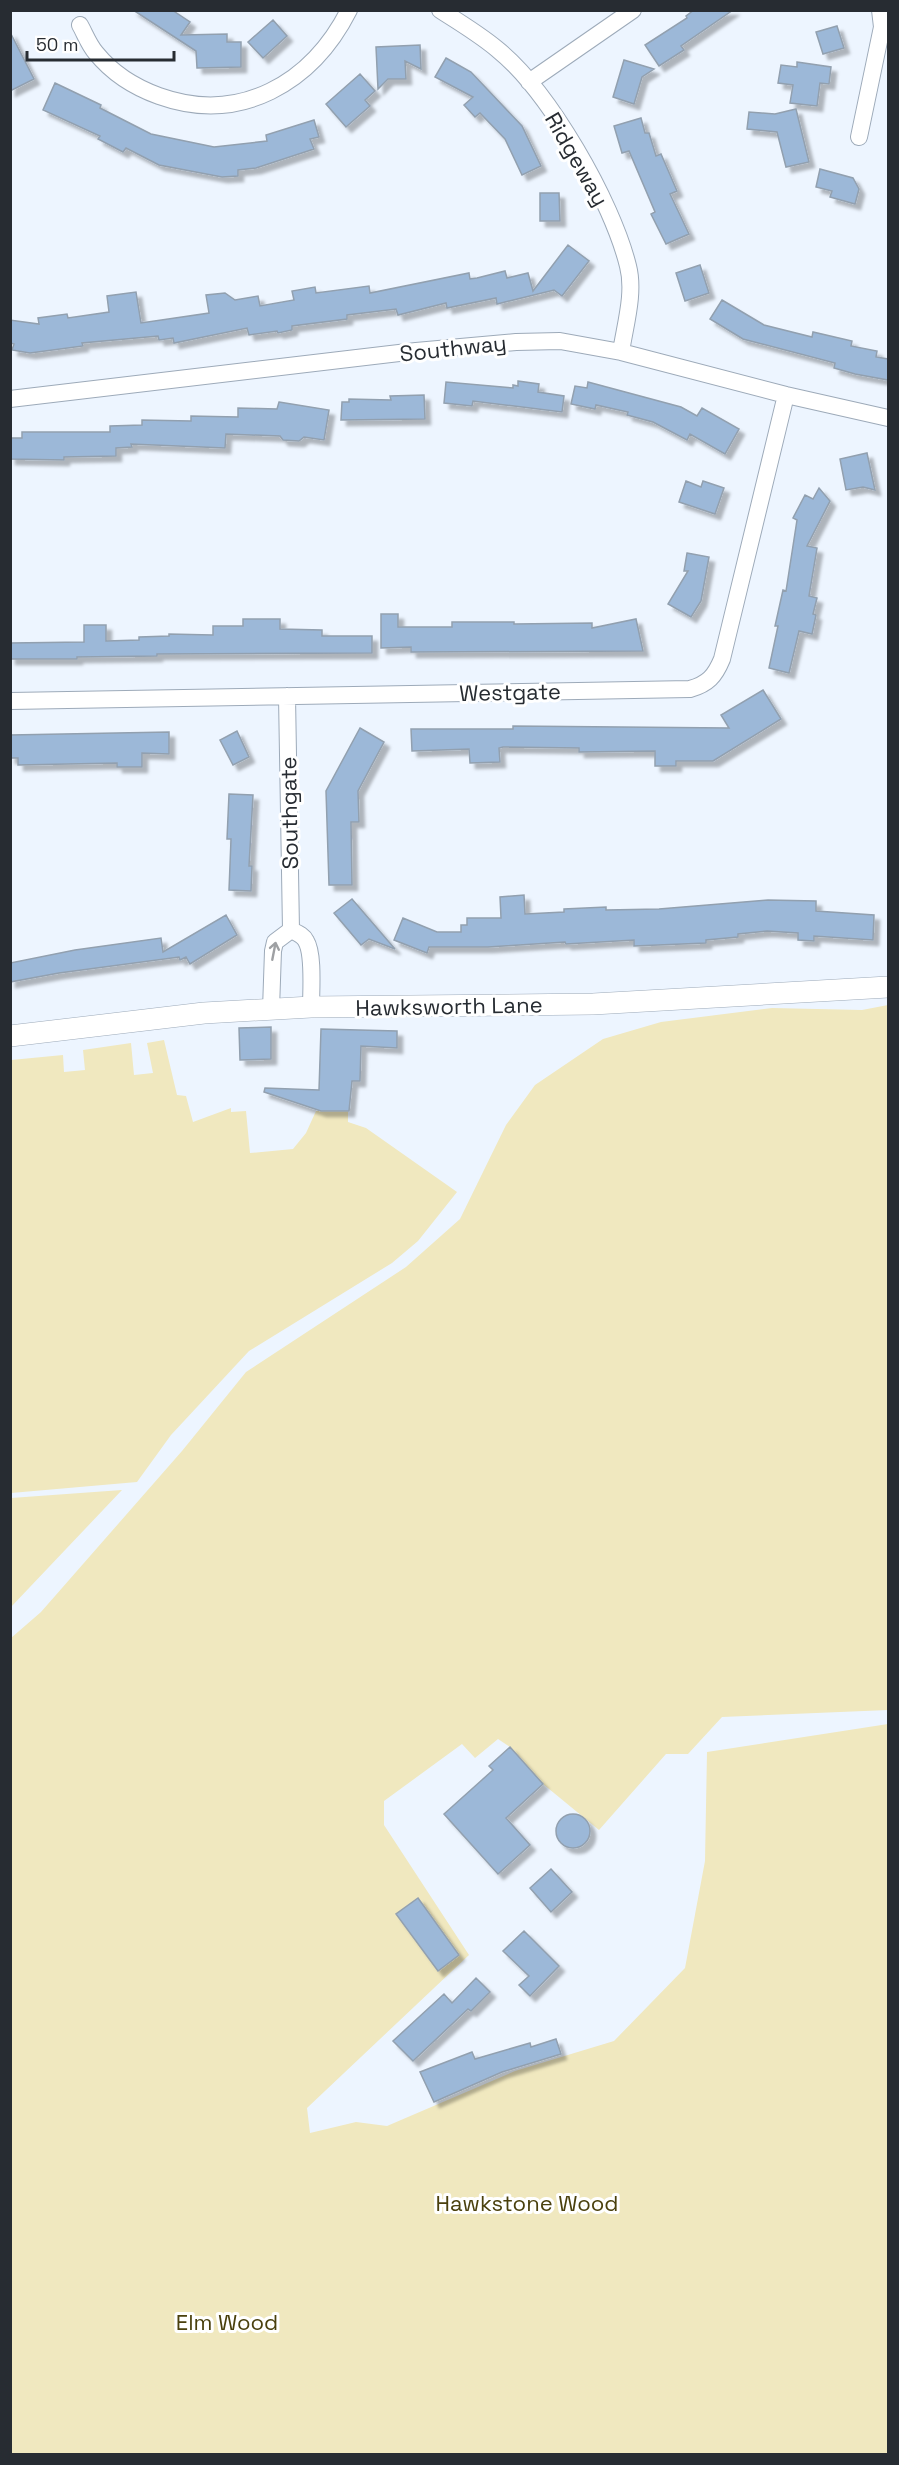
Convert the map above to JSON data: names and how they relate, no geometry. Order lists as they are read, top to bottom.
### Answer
{
  "streets": {
    "street": [
      "Ridgeway",
      "Southway",
      "Westgate",
      "Southgate",
      "Hawksworth Lane"
    ]
  },
  "crossings": [
    ["Ridgeway", "Southway"],
    ["Southway", "Westgate"],
    ["Westgate", "Southgate"]
  ],
  "parks": ["Hawkstone Wood", "Elm Wood"],
  "scale_bar": "50 m"
}
